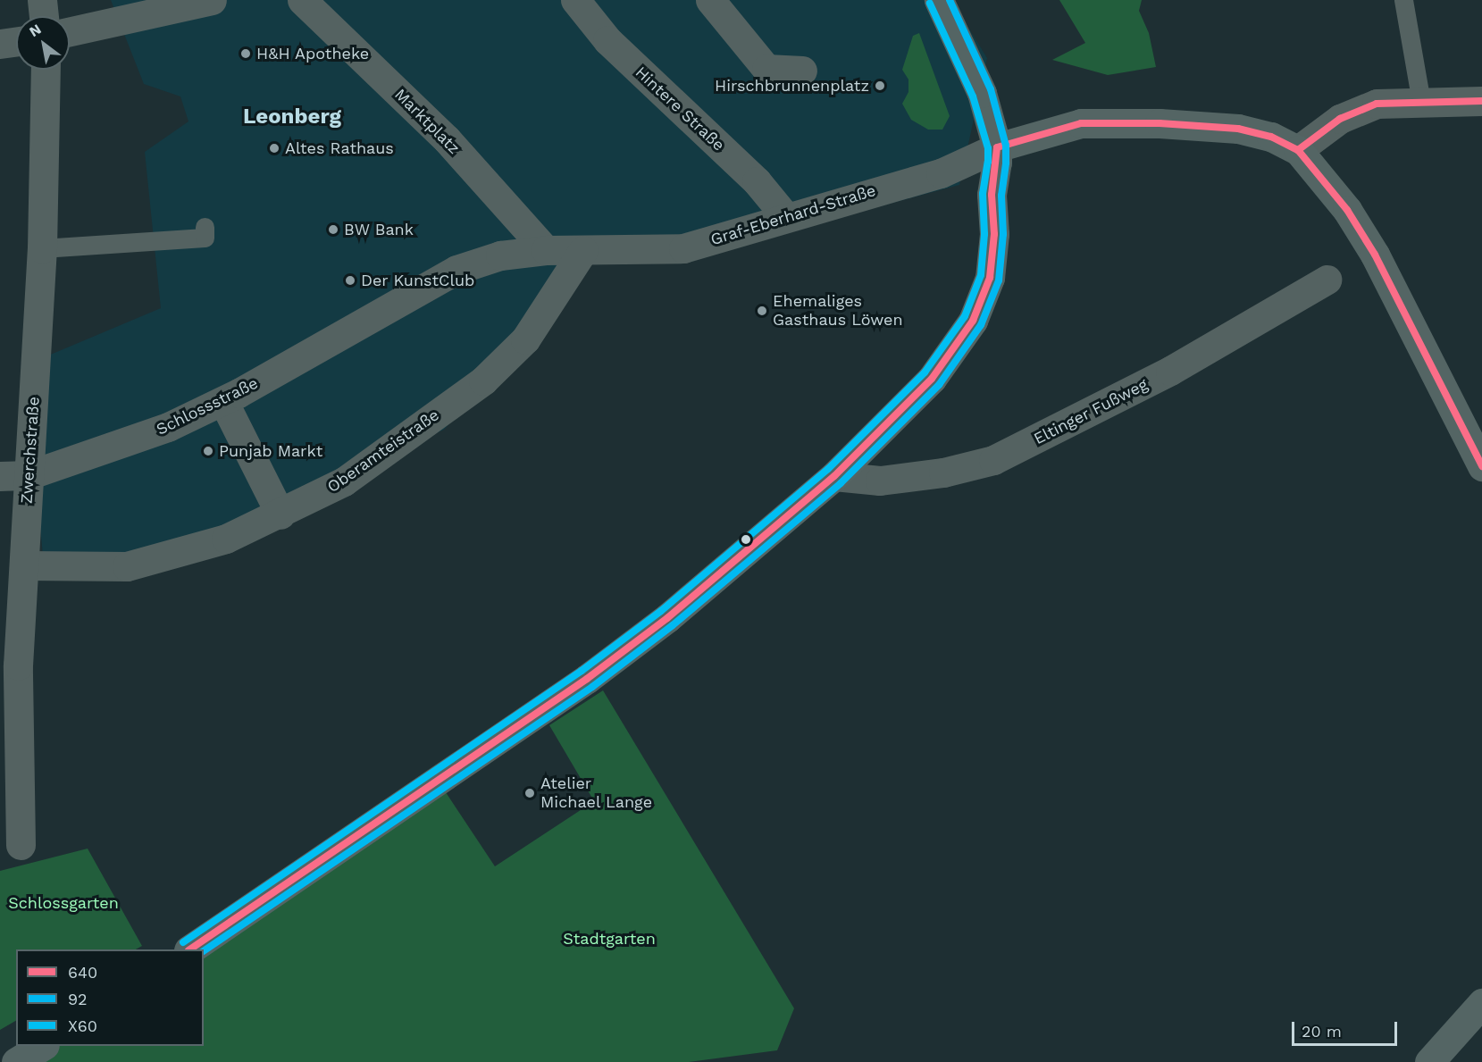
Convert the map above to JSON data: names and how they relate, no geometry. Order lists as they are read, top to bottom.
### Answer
{
  "streets": {
    "street": [
      "Hintere Straße",
      "Marktplatz",
      "Graf-Eberhard-Straße",
      "Schlossstraße",
      "Eltinger Fußweg",
      "Zwerchstraße",
      "Oberamteistraße"
    ]
  },
  "crossings": [
    ["Hintere Straße", "Graf-Eberhard-Straße"],
    ["Marktplatz", "Schlossstraße"],
    ["Graf-Eberhard-Straße", "Oberamteistraße"],
    ["Schlossstraße", "Zwerchstraße"],
    ["Zwerchstraße", "Oberamteistraße"]
  ],
  "districts": ["Leonberg"],
  "parks": ["Schlossgarten", "Stadtgarten"],
  "places": [
    "H&H Apotheke",
    "Hirschbrunnenplatz",
    "Altes Rathaus",
    "BW Bank",
    "Der KunstClub",
    "Ehemaliges Gasthaus Löwen",
    "Punjab Markt",
    "Atelier Michael Lange"
  ],
  "lines": ["transit line 92", "transit line X60", "transit line 640"],
  "legend": ["640", "92", "X60"],
  "scale_bar": "20 m",
  "north": "top left"
}
